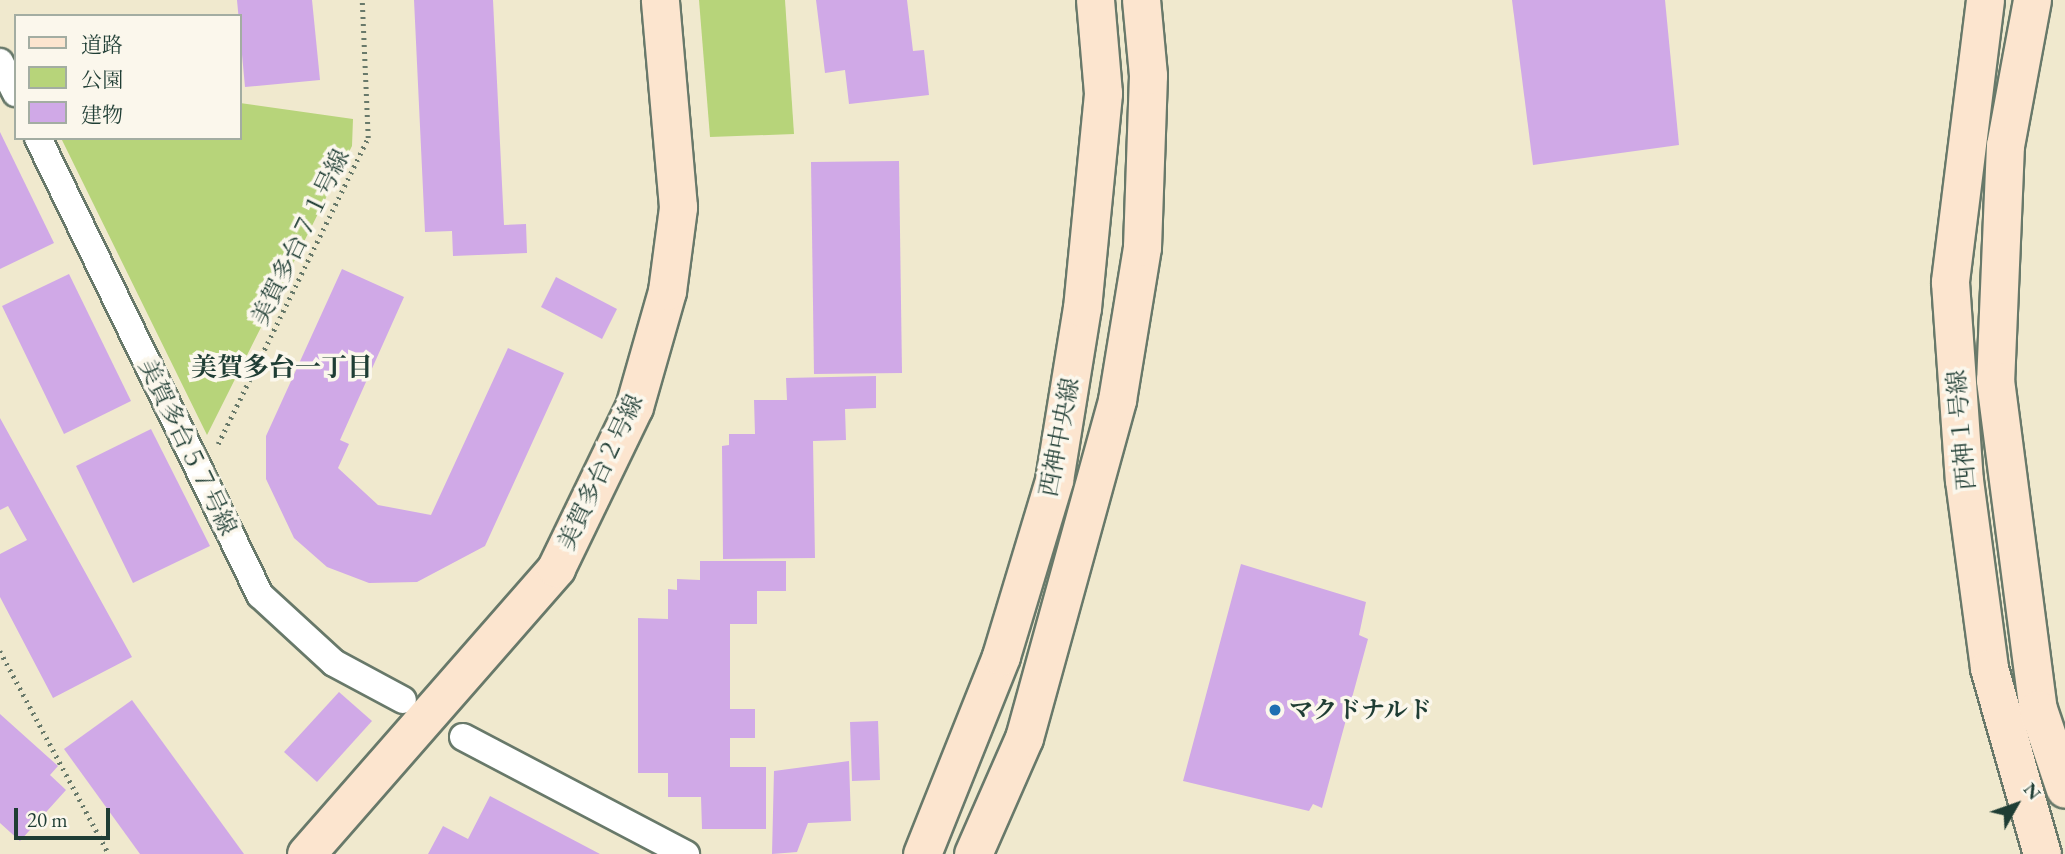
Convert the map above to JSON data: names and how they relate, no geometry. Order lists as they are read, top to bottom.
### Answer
{
  "streets": {
    "street": [
      "西神１号線",
      "西神中央線",
      "美賀多台５７号線",
      "美賀多台２号線"
    ],
    "path": ["美賀多台７１号線"]
  },
  "crossings": [
    ["美賀多台７１号線", "美賀多台５７号線"]
  ],
  "districts": ["美賀多台一丁目"],
  "places": ["マクドナルド"],
  "legend": ["道路", "公園", "建物"],
  "scale_bar": "20 m",
  "north": "top right"
}
